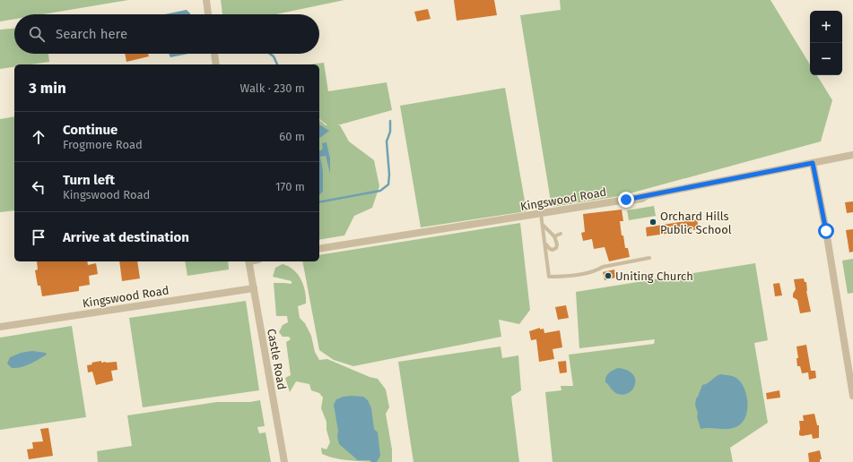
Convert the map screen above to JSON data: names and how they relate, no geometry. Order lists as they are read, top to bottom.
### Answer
{
  "streets": {
    "street": ["Kingswood Road", "Castle Road"]
  },
  "crossings": [
    ["Kingswood Road", "Castle Road"]
  ],
  "places": ["Orchard Hills Public School", "Uniting Church"],
  "page": {
    "map_buttons": ["+", "−"],
    "search": "Search here",
    "heading": ["3 min", "Walk · 230 m"],
    "list": [
      ["Continue", "Frogmore Road", "60 m"],
      ["Turn left", "Kingswood Road", "170 m"],
      "Arrive at destination"
    ]
  }
}
